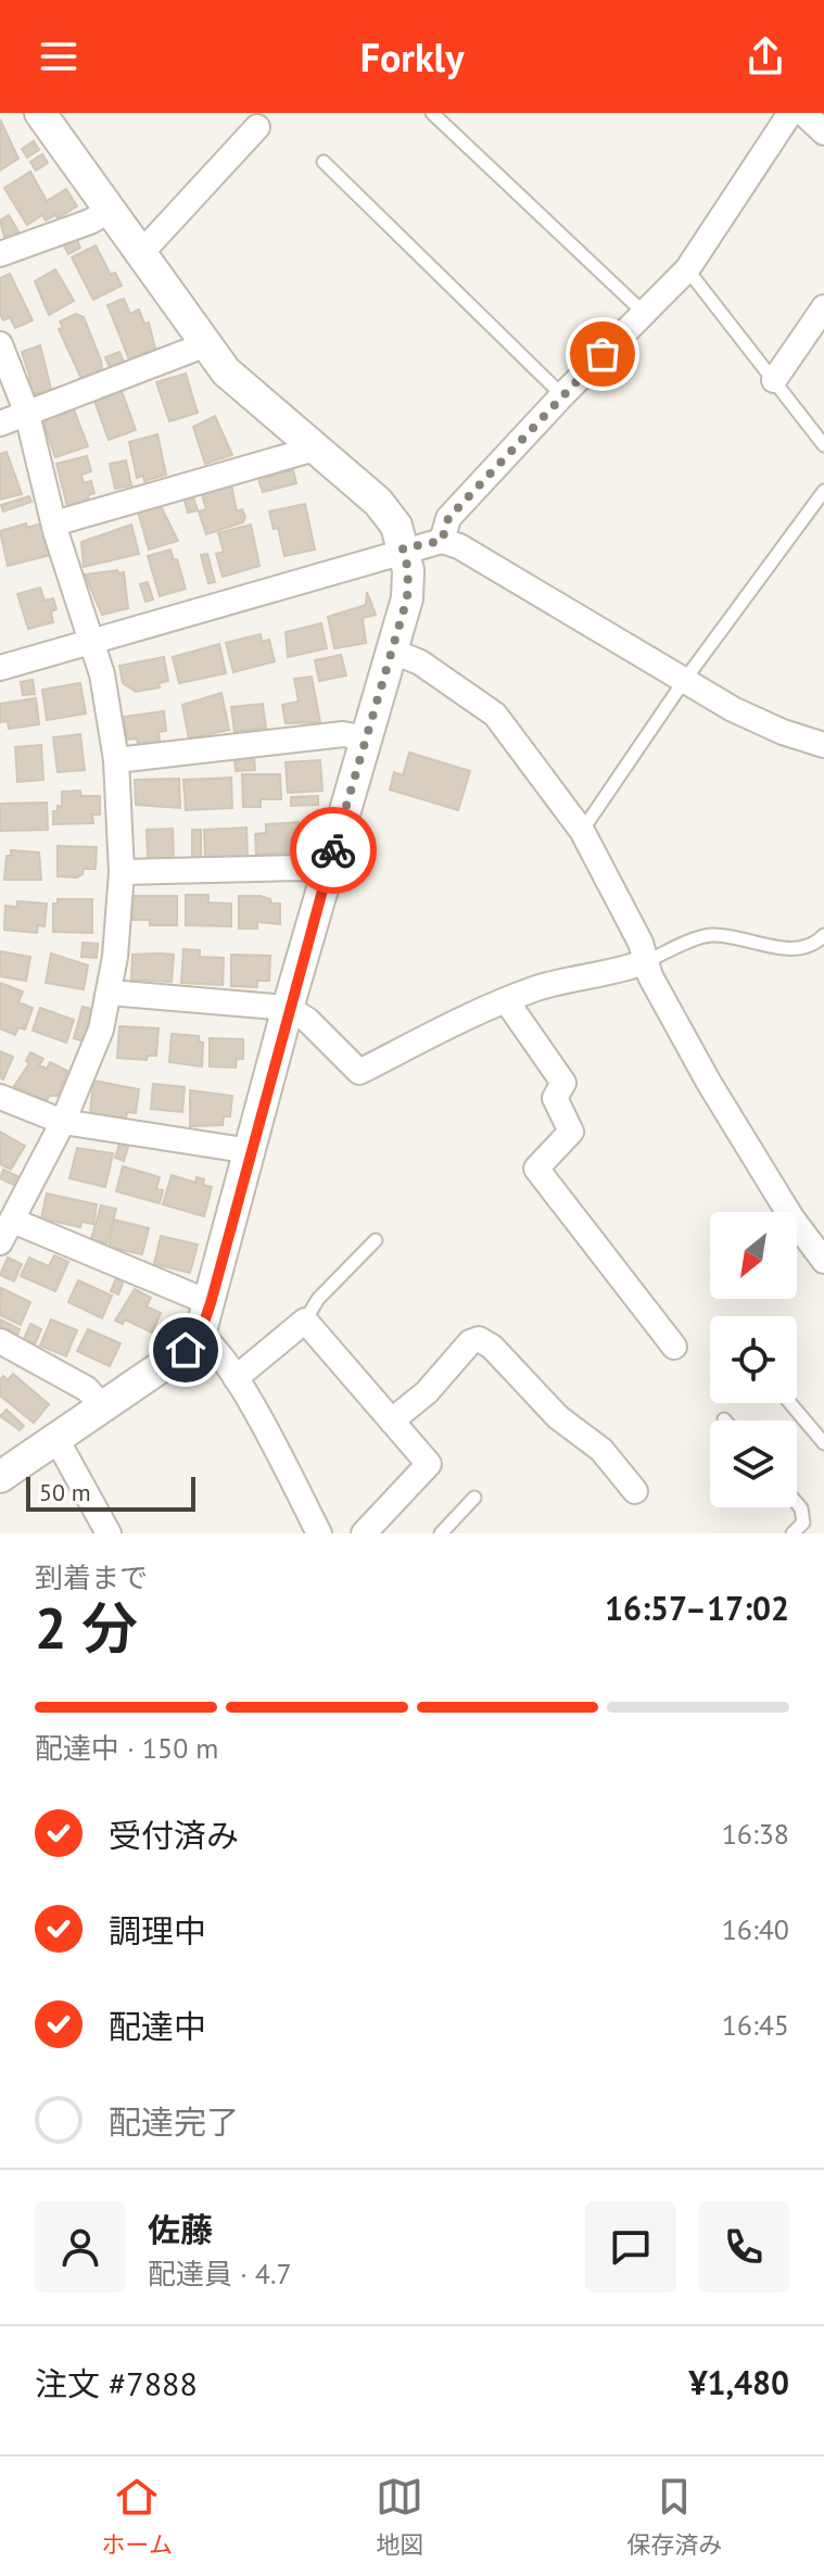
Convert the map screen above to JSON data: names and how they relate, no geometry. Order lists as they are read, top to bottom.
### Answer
{
  "scale_bar": "50 m",
  "north": "bottom left",
  "page": {
    "header": "Forkly",
    "scale": "50 m",
    "heading": ["2 分", "到着まで", "16:57–17:02"],
    "panel": [
      "佐藤",
      "配達員 · 4.7",
      "注文 #7888",
      "¥1,480"
    ],
    "bar": "配達中 · 150 m",
    "list": [
      ["受付済み", "16:38"],
      ["調理中", "16:40"],
      ["配達中", "16:45"],
      "配達完了"
    ],
    "tabs": ["ホーム", "地図", "保存済み"]
  }
}
